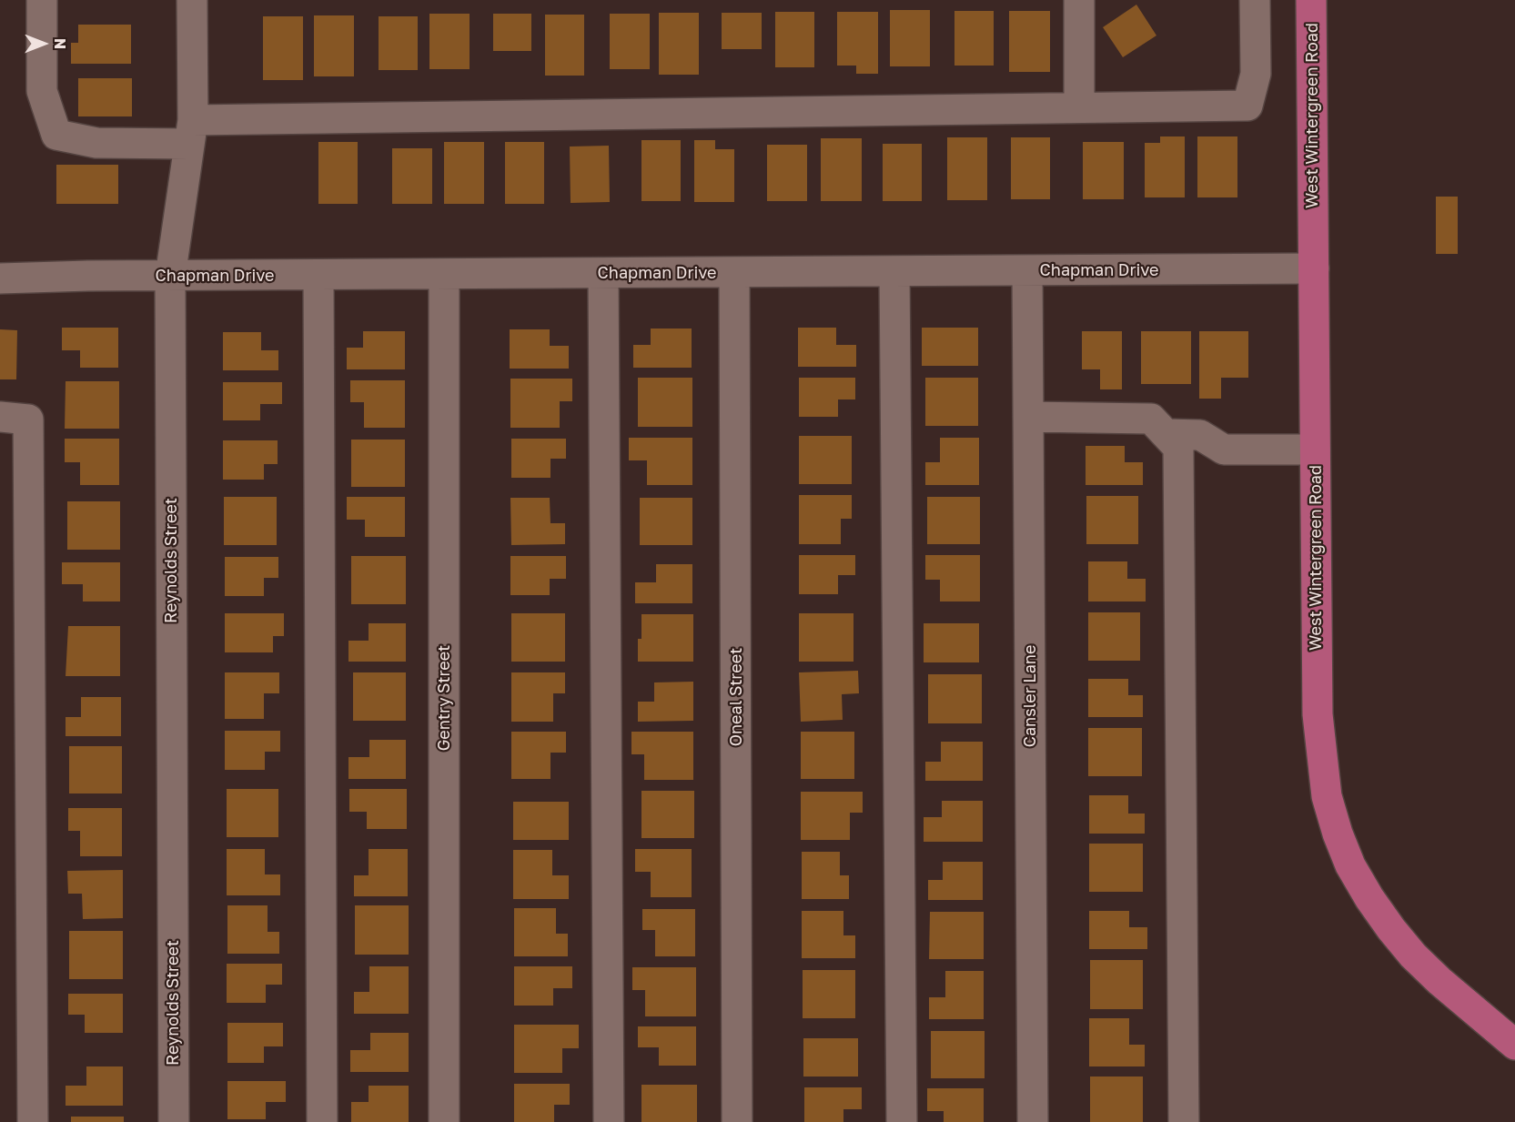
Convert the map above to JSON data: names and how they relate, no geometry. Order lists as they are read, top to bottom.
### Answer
{
  "streets": {
    "main road": ["West Wintergreen Road"],
    "street": [
      "Chapman Drive",
      "Reynolds Street",
      "Cansler Lane",
      "Oneal Street",
      "Gentry Street"
    ]
  },
  "crossings": [
    ["West Wintergreen Road", "Chapman Drive"],
    ["Chapman Drive", "Reynolds Street"],
    ["Chapman Drive", "Cansler Lane"],
    ["Chapman Drive", "Oneal Street"],
    ["Chapman Drive", "Gentry Street"]
  ],
  "north": "right"
}
